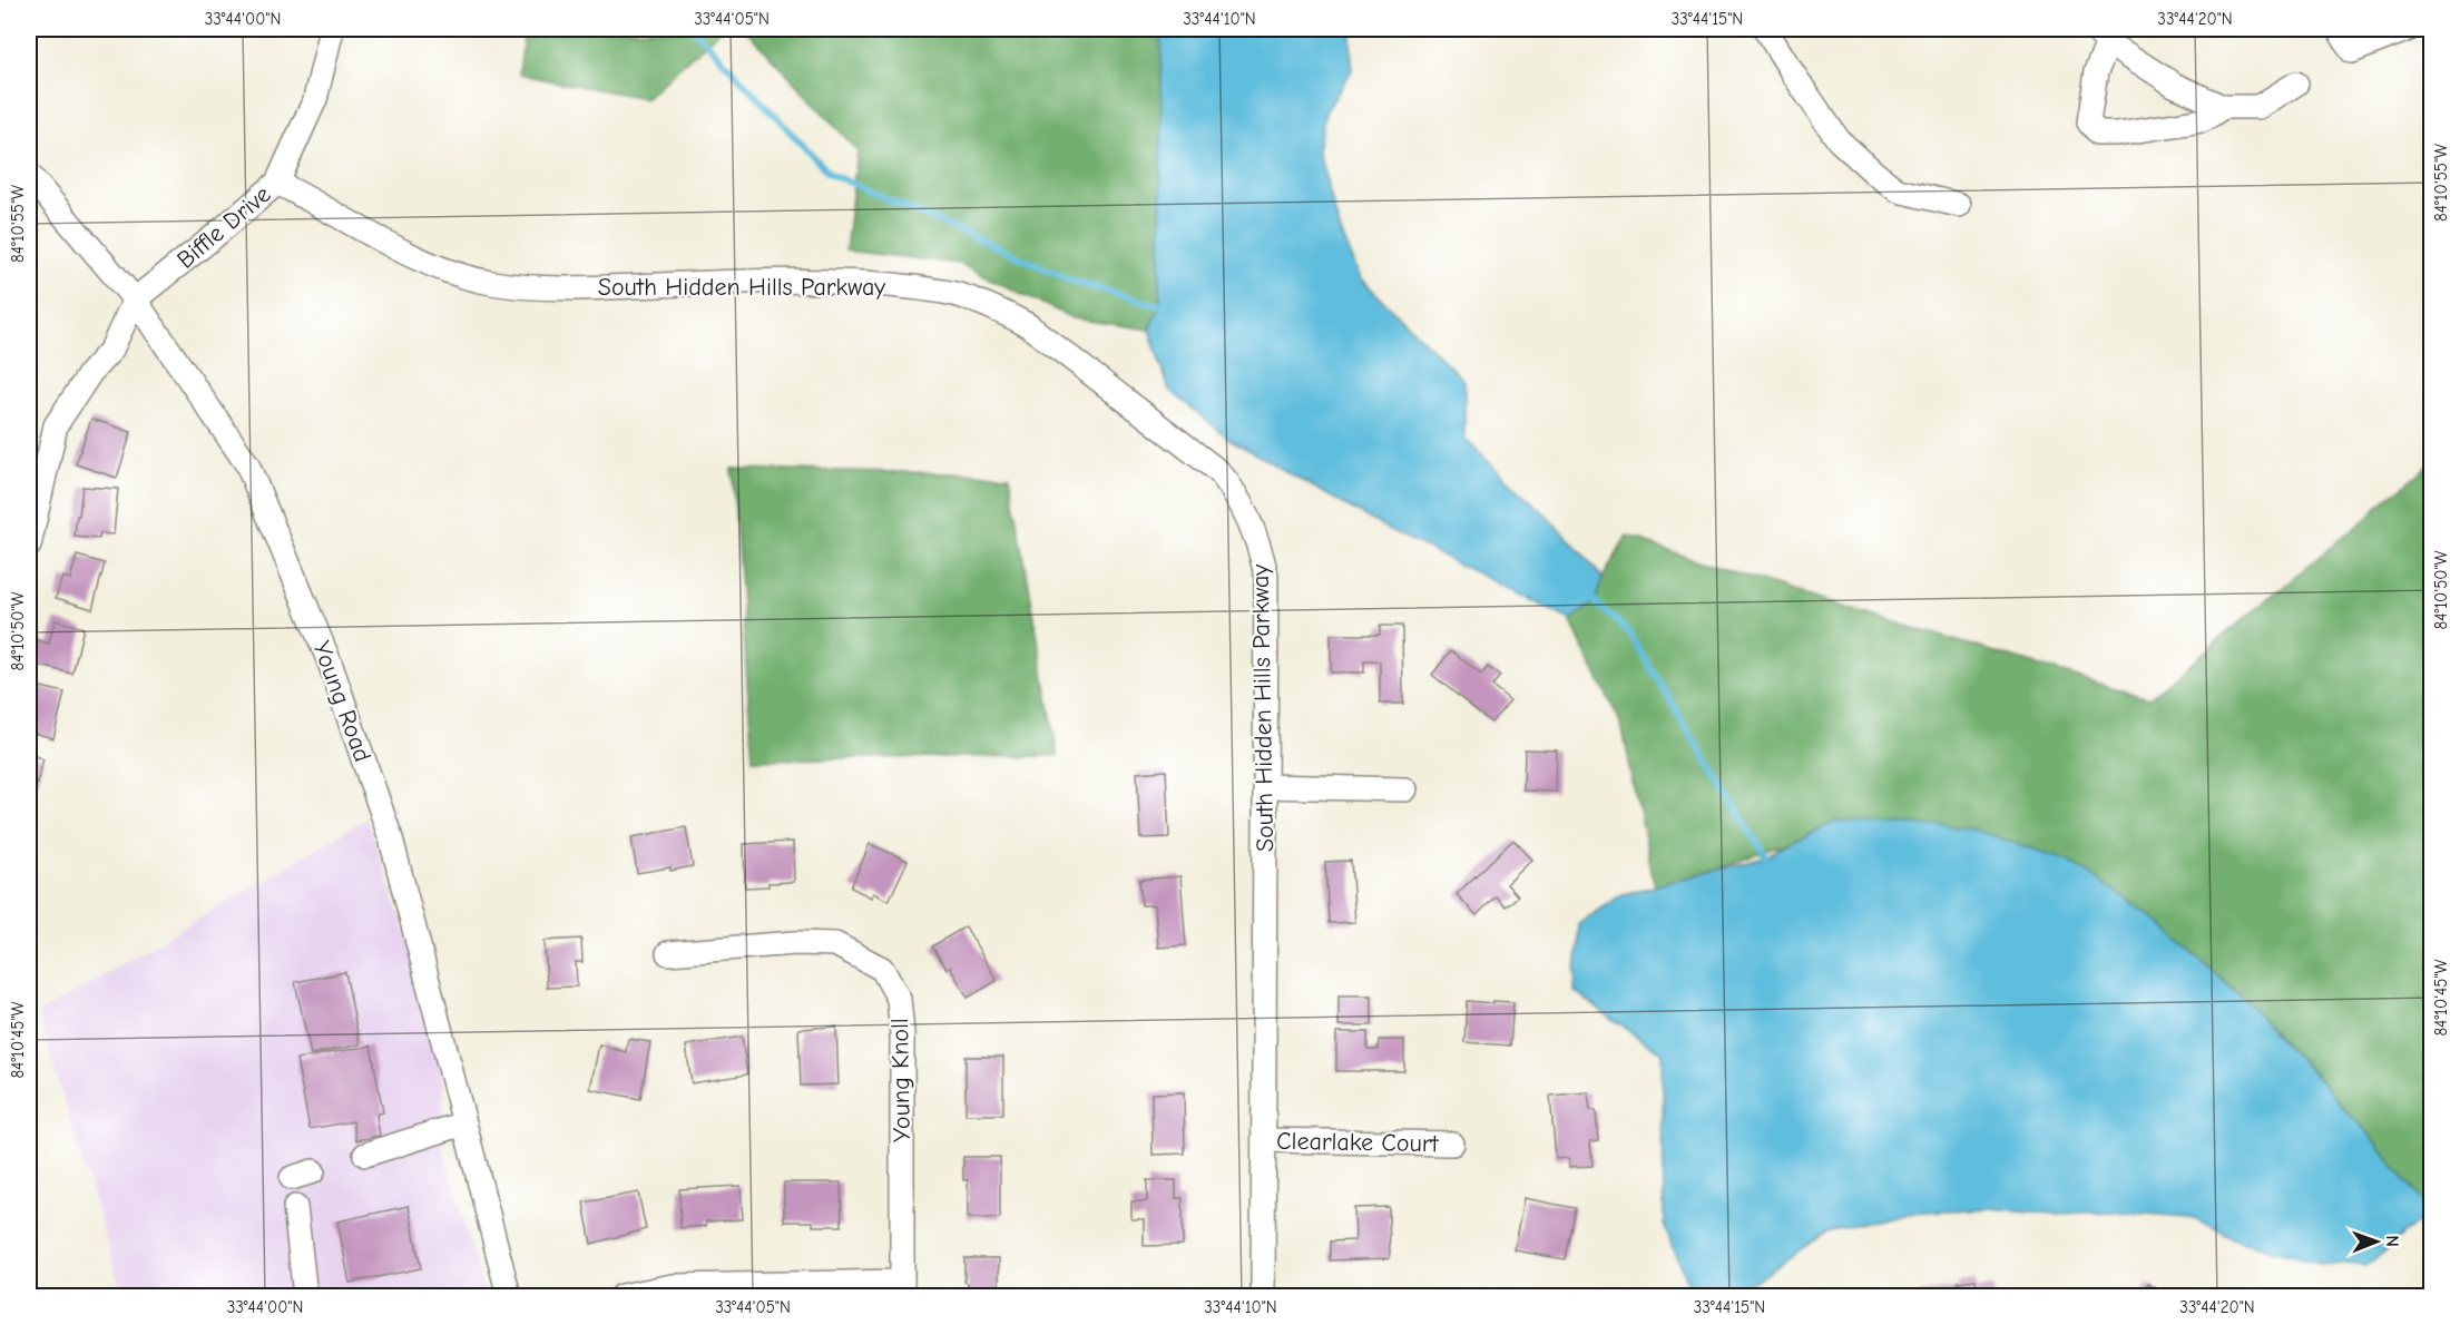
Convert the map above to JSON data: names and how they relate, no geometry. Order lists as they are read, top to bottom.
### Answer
{
  "streets": {
    "street": [
      "Biffle Drive",
      "South Hidden Hills Parkway",
      "Young Road",
      "Young Knoll",
      "Clearlake Court"
    ]
  },
  "crossings": [
    ["Biffle Drive", "South Hidden Hills Parkway"],
    ["Biffle Drive", "Young Road"],
    ["South Hidden Hills Parkway", "Clearlake Court"]
  ],
  "north": "right",
  "coordinates": [
    "33°44'00\"N",
    "33°44'05\"N",
    "33°44'10\"N",
    "33°44'15\"N",
    "33°44'20\"N",
    "84°10'55\"W",
    "84°10'50\"W",
    "84°10'45\"W"
  ]
}
